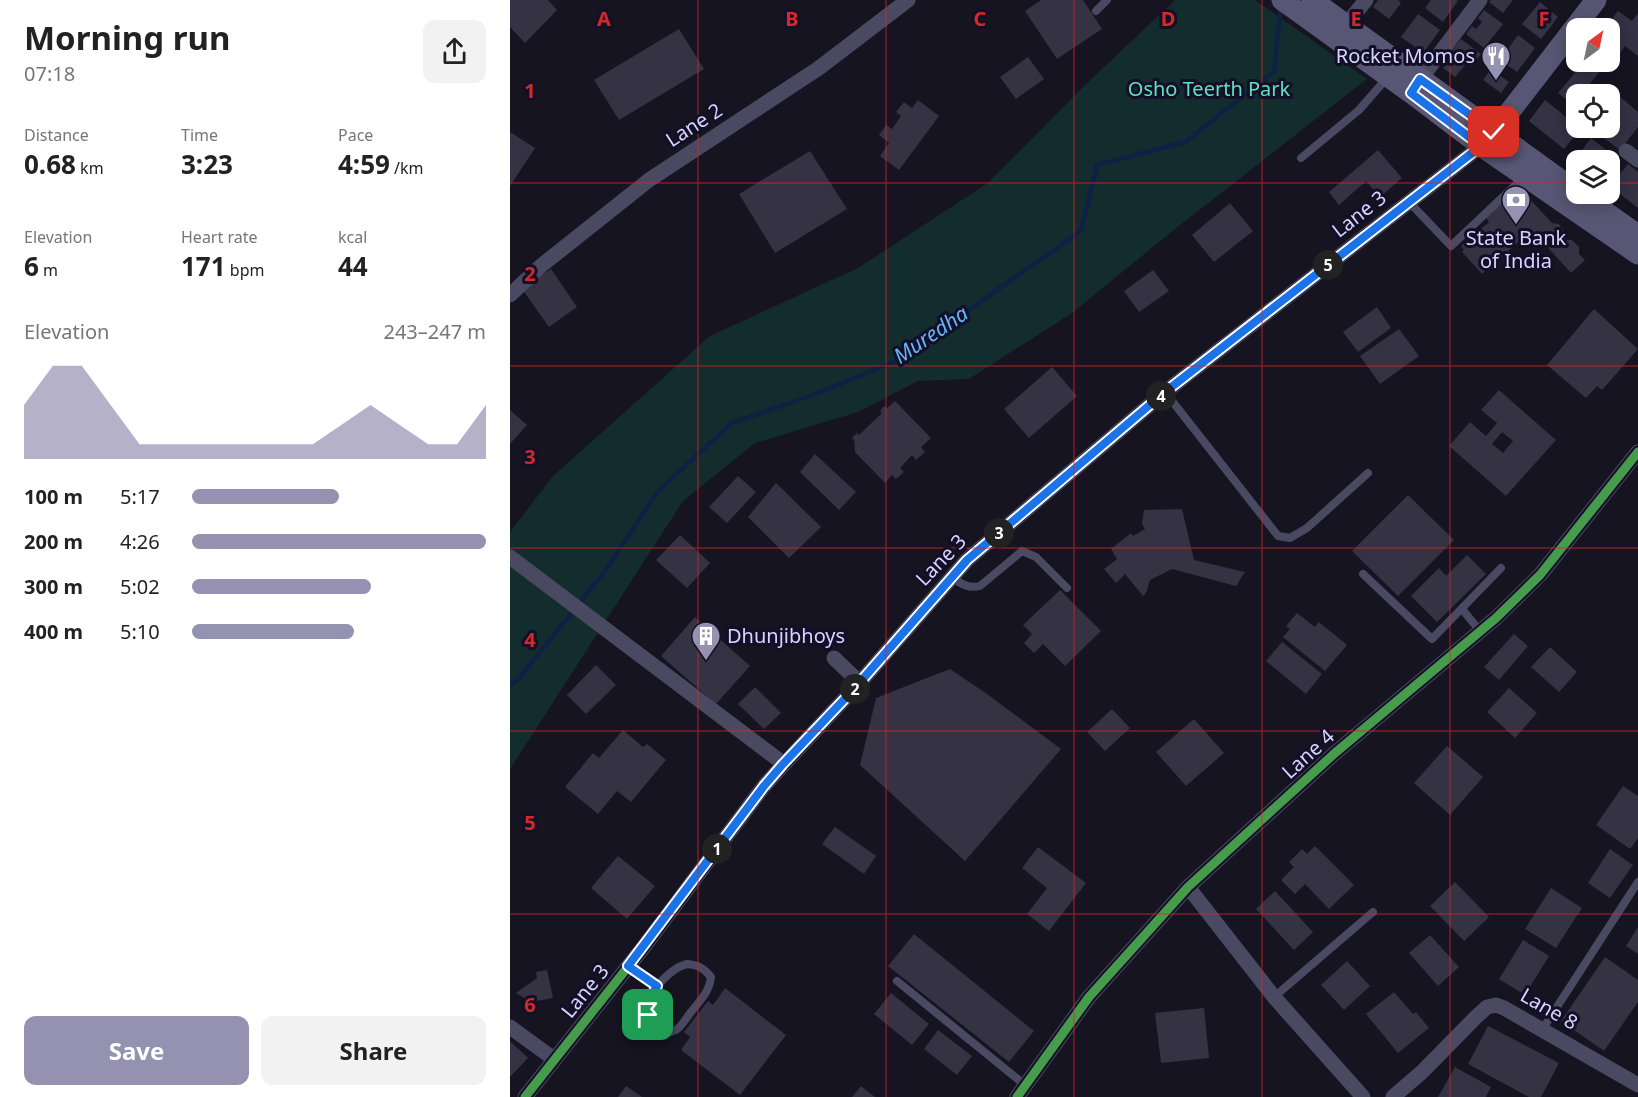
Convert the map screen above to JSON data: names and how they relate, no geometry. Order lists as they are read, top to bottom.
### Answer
{
  "streets": {
    "street": [
      "Lane 2",
      "Lane 3",
      "Lane 4",
      "Lane 8"
    ]
  },
  "water": ["Muredha"],
  "parks": ["Osho Teerth Park"],
  "places": {
    "restaurant": ["Rocket Momos"],
    "bank": ["State Bank of India"],
    "building": ["Dhunjibhoys"]
  },
  "north": "top right",
  "page": {
    "heading": ["Morning run", "07:18"],
    "stats": [
      ["Distance", "0.68 km"],
      ["Time", "3:23"],
      ["Pace", "4:59 /km"],
      ["Elevation", "6 m"],
      ["Heart rate", "171 bpm"],
      ["kcal", "44"]
    ],
    "pins": [
      "5",
      "4",
      "3",
      "2",
      "1"
    ],
    "chart": ["Elevation", "243–247 m"],
    "list": [
      {
        "name": "100 m",
        "note": "5:17"
      },
      {
        "name": "200 m",
        "note": "4:26"
      },
      {
        "name": "300 m",
        "note": "5:02"
      },
      {
        "name": "400 m",
        "note": "5:10"
      }
    ],
    "buttons": ["Save", "Share"]
  },
  "grid": {
    "columns": [
      "A",
      "B",
      "C",
      "D",
      "E",
      "F"
    ],
    "rows": [
      "1",
      "2",
      "3",
      "4",
      "5",
      "6"
    ]
  }
}
